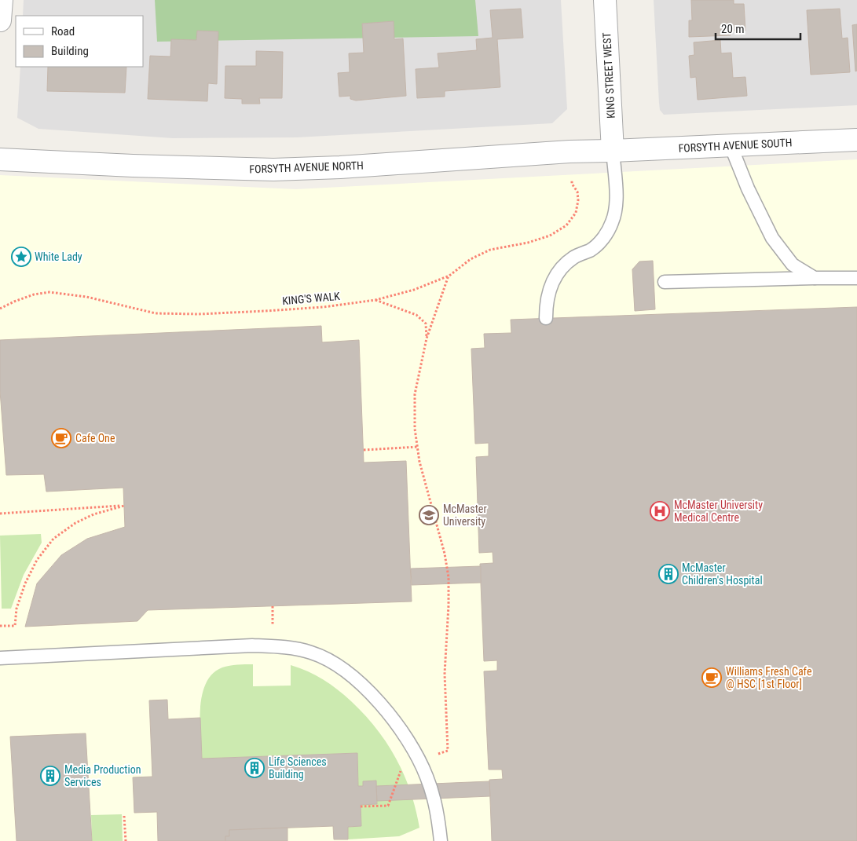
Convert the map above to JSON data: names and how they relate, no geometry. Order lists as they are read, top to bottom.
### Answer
{
  "streets": {
    "street": ["KING STREET WEST", "FORSYTH AVENUE SOUTH", "FORSYTH AVENUE NORTH"],
    "path": ["KING'S WALK"]
  },
  "crossings": [
    ["KING STREET WEST", "FORSYTH AVENUE SOUTH"],
    ["KING STREET WEST", "FORSYTH AVENUE NORTH"],
    ["FORSYTH AVENUE SOUTH", "FORSYTH AVENUE NORTH"]
  ],
  "places": {
    "place": ["White Lady"],
    "cafe": ["Cafe One", "Williams Fresh Cafe @ HSC [1st Floor]"],
    "hospital": ["McMaster University Medical Centre"],
    "school or university": ["McMaster University"],
    "building": ["McMaster Children's Hospital", "Life Sciences Building", "Media Production Services"]
  },
  "legend": ["Road", "Building"],
  "scale_bar": "20 m"
}
